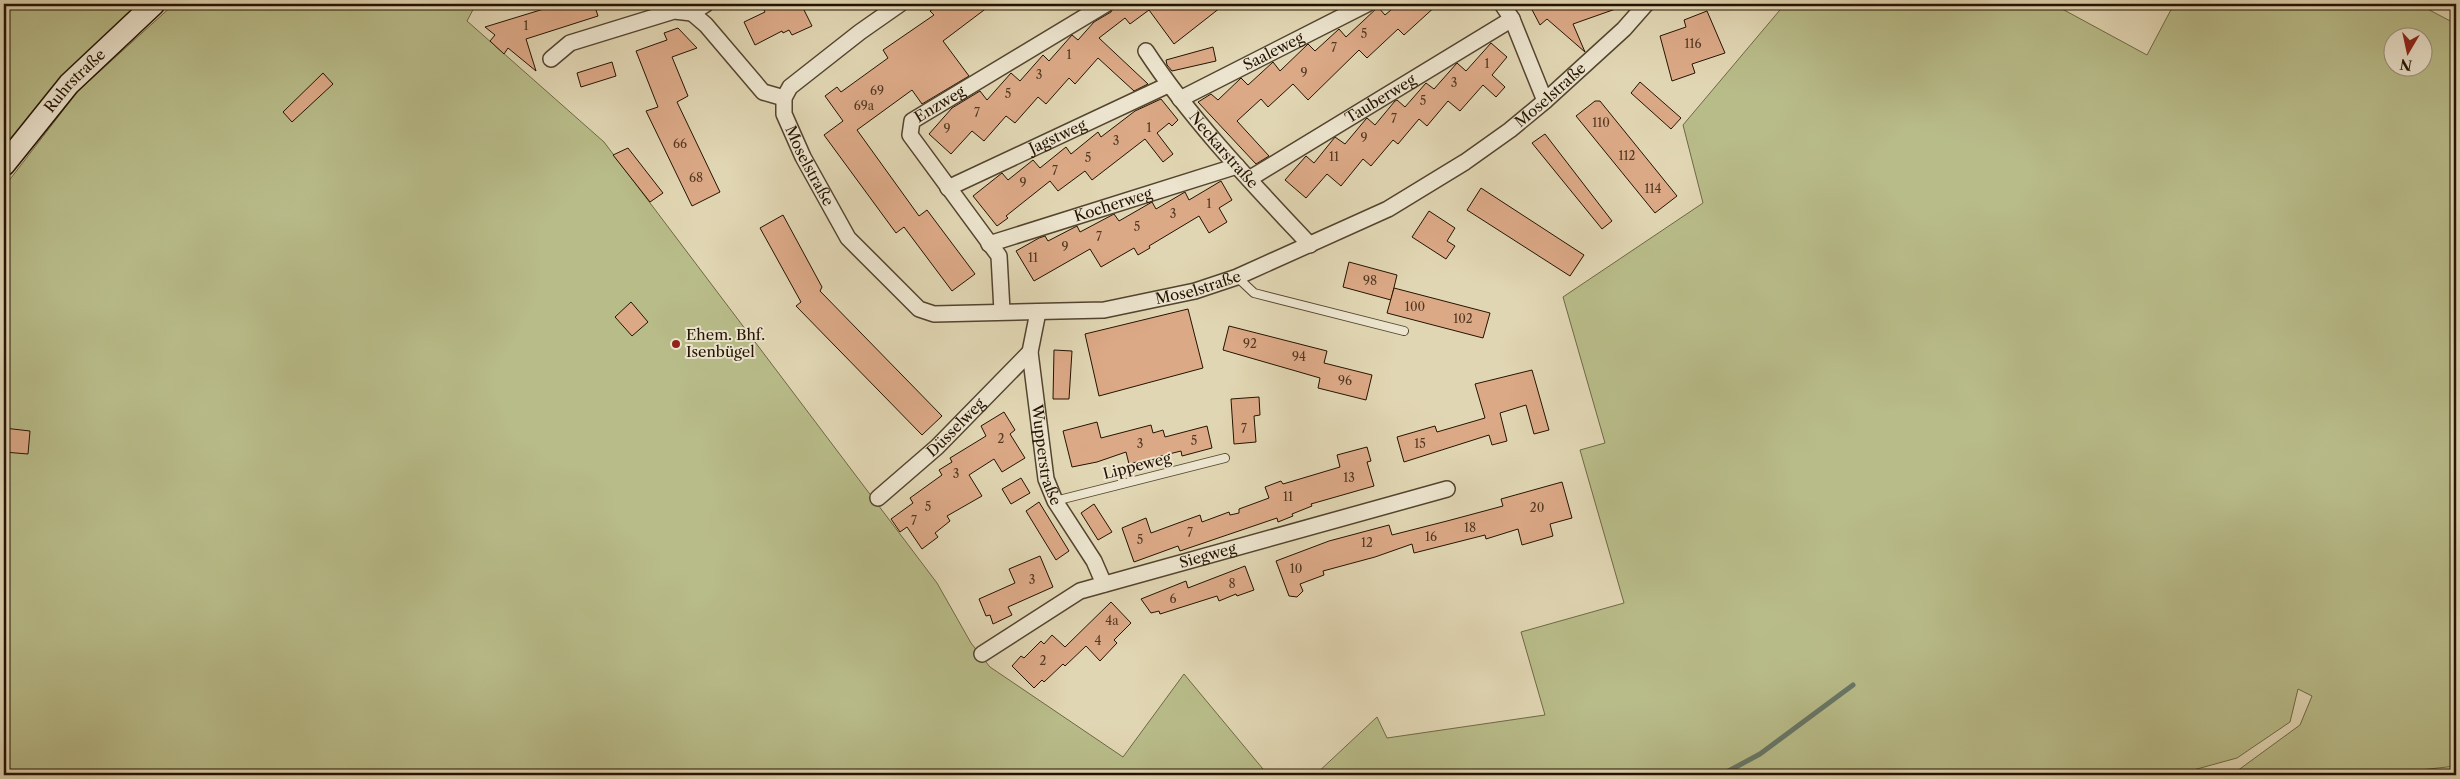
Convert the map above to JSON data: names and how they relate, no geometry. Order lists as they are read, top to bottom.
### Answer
{
  "streets": {
    "main road": ["Ruhrstraße"],
    "street": [
      "Saaleweg",
      "Moselstraße",
      "Tauberweg",
      "Enzweg",
      "Jagstweg",
      "Neckarstraße",
      "Kocherweg",
      "Düsselweg",
      "Wupperstraße",
      "Siegweg"
    ],
    "lane": ["Lippeweg"]
  },
  "crossings": [
    ["Saaleweg", "Neckarstraße"],
    ["Moselstraße", "Enzweg"],
    ["Moselstraße", "Neckarstraße"],
    ["Moselstraße", "Wupperstraße"],
    ["Tauberweg", "Neckarstraße"],
    ["Enzweg", "Jagstweg"],
    ["Enzweg", "Kocherweg"],
    ["Jagstweg", "Neckarstraße"],
    ["Neckarstraße", "Kocherweg"],
    ["Düsselweg", "Wupperstraße"],
    ["Wupperstraße", "Lippeweg"],
    ["Wupperstraße", "Siegweg"]
  ],
  "places": ["Ehem. Bhf. Isenbügel"],
  "house_numbers": [
    "1",
    "5",
    "116",
    "7",
    "1",
    "1",
    "9",
    "3",
    "3",
    "69",
    "5",
    "5",
    "69a",
    "7",
    "7",
    "110",
    "1",
    "9",
    "9",
    "3",
    "66",
    "112",
    "11",
    "5",
    "7",
    "68",
    "9",
    "114",
    "1",
    "3",
    "5",
    "7",
    "9",
    "11",
    "98",
    "100",
    "102",
    "92",
    "94",
    "96",
    "7",
    "2",
    "5",
    "3",
    "15",
    "3",
    "13",
    "11",
    "5",
    "20",
    "7",
    "18",
    "7",
    "16",
    "5",
    "12",
    "10",
    "3",
    "8",
    "6",
    "4a",
    "4",
    "2"
  ],
  "north": "bottom"
}
